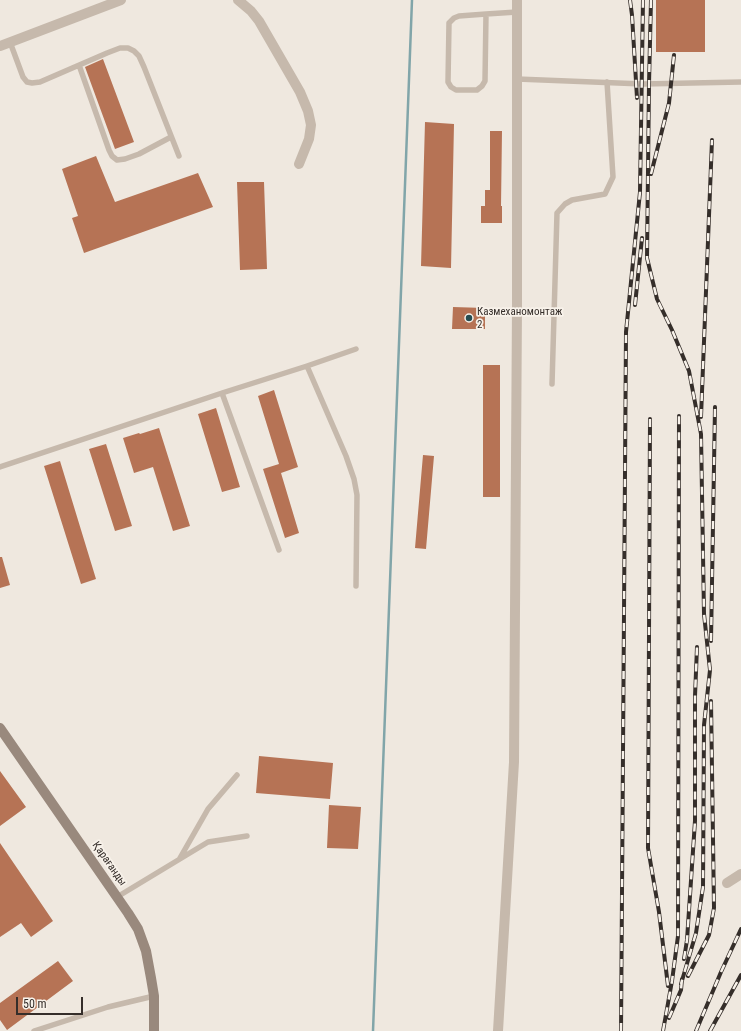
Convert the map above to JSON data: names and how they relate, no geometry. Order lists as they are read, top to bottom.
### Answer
{
  "streets": {
    "main road": ["Қарағанды"]
  },
  "places": ["Казмеханомонтаж 2"],
  "scale_bar": "50 m"
}
